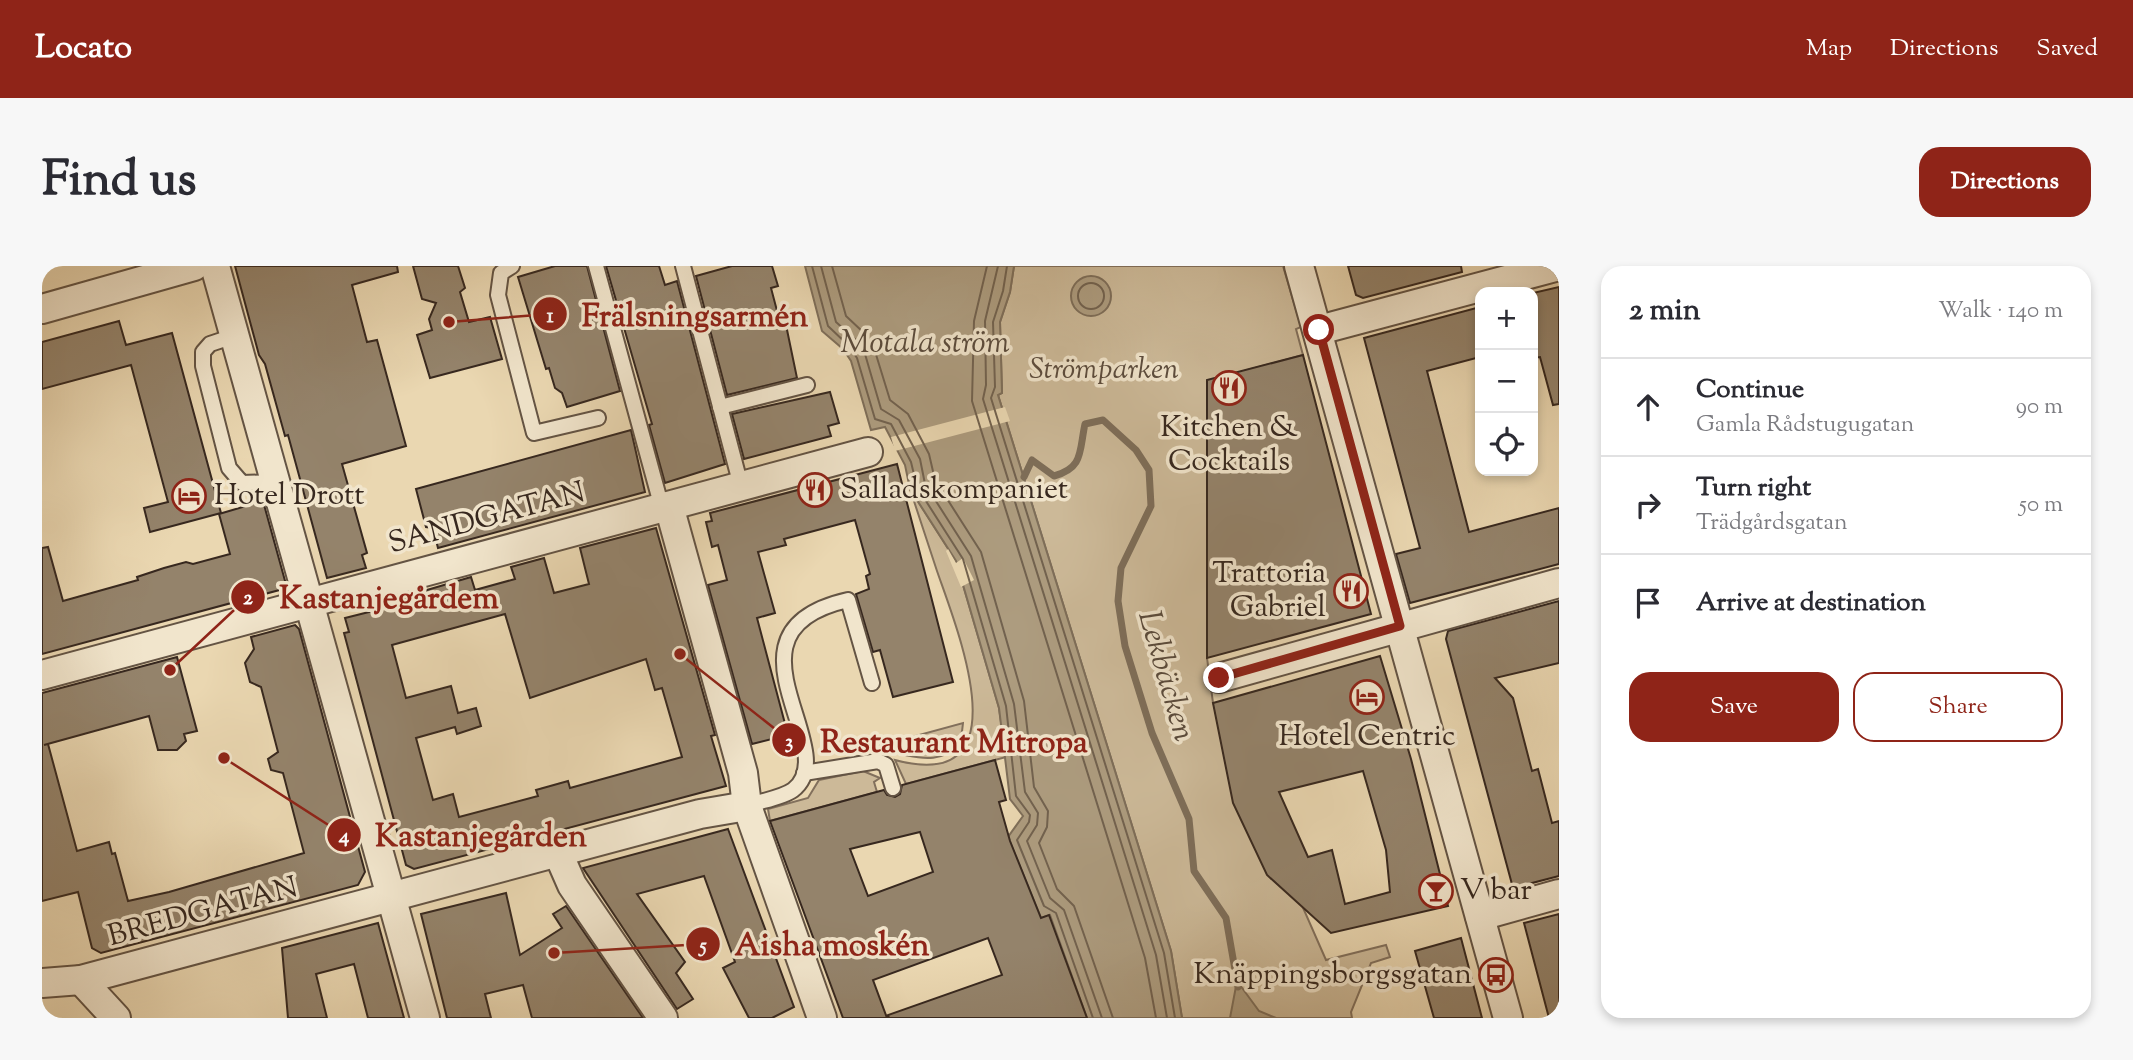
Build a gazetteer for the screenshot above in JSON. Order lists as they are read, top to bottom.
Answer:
{
  "streets": {
    "street": ["SANDGATAN", "BREDGATAN"]
  },
  "water": ["Motala ström", "Lekbäcken"],
  "parks": ["Strömparken"],
  "places": {
    "other": [
      "Frälsningsarmén",
      "Restaurant Mitropa",
      "Kastanjegårdem",
      "Kastanjegården",
      "Aisha moskén"
    ],
    "restaurant": ["Kitchen & Cocktails", "Salladskompaniet", "Trattoria Gabriel"],
    "hotel": ["Hotel Drott", "Hotel Centric"],
    "bar": ["V bar"],
    "bus stop": ["Knäppingsborgsgatan"]
  },
  "page": {
    "header": "Locato",
    "nav": ["Map", "Directions", "Saved"],
    "title": "Find us",
    "buttons": [
      "Directions",
      ["Save", "Share"]
    ],
    "heading": ["2 min", "Walk · 140 m"],
    "map_buttons": ["+", "−"],
    "list": [
      ["Continue", "Gamla Rådstugugatan", "90 m"],
      ["Turn right", "Trädgårdsgatan", "50 m"],
      "Arrive at destination"
    ]
  }
}
